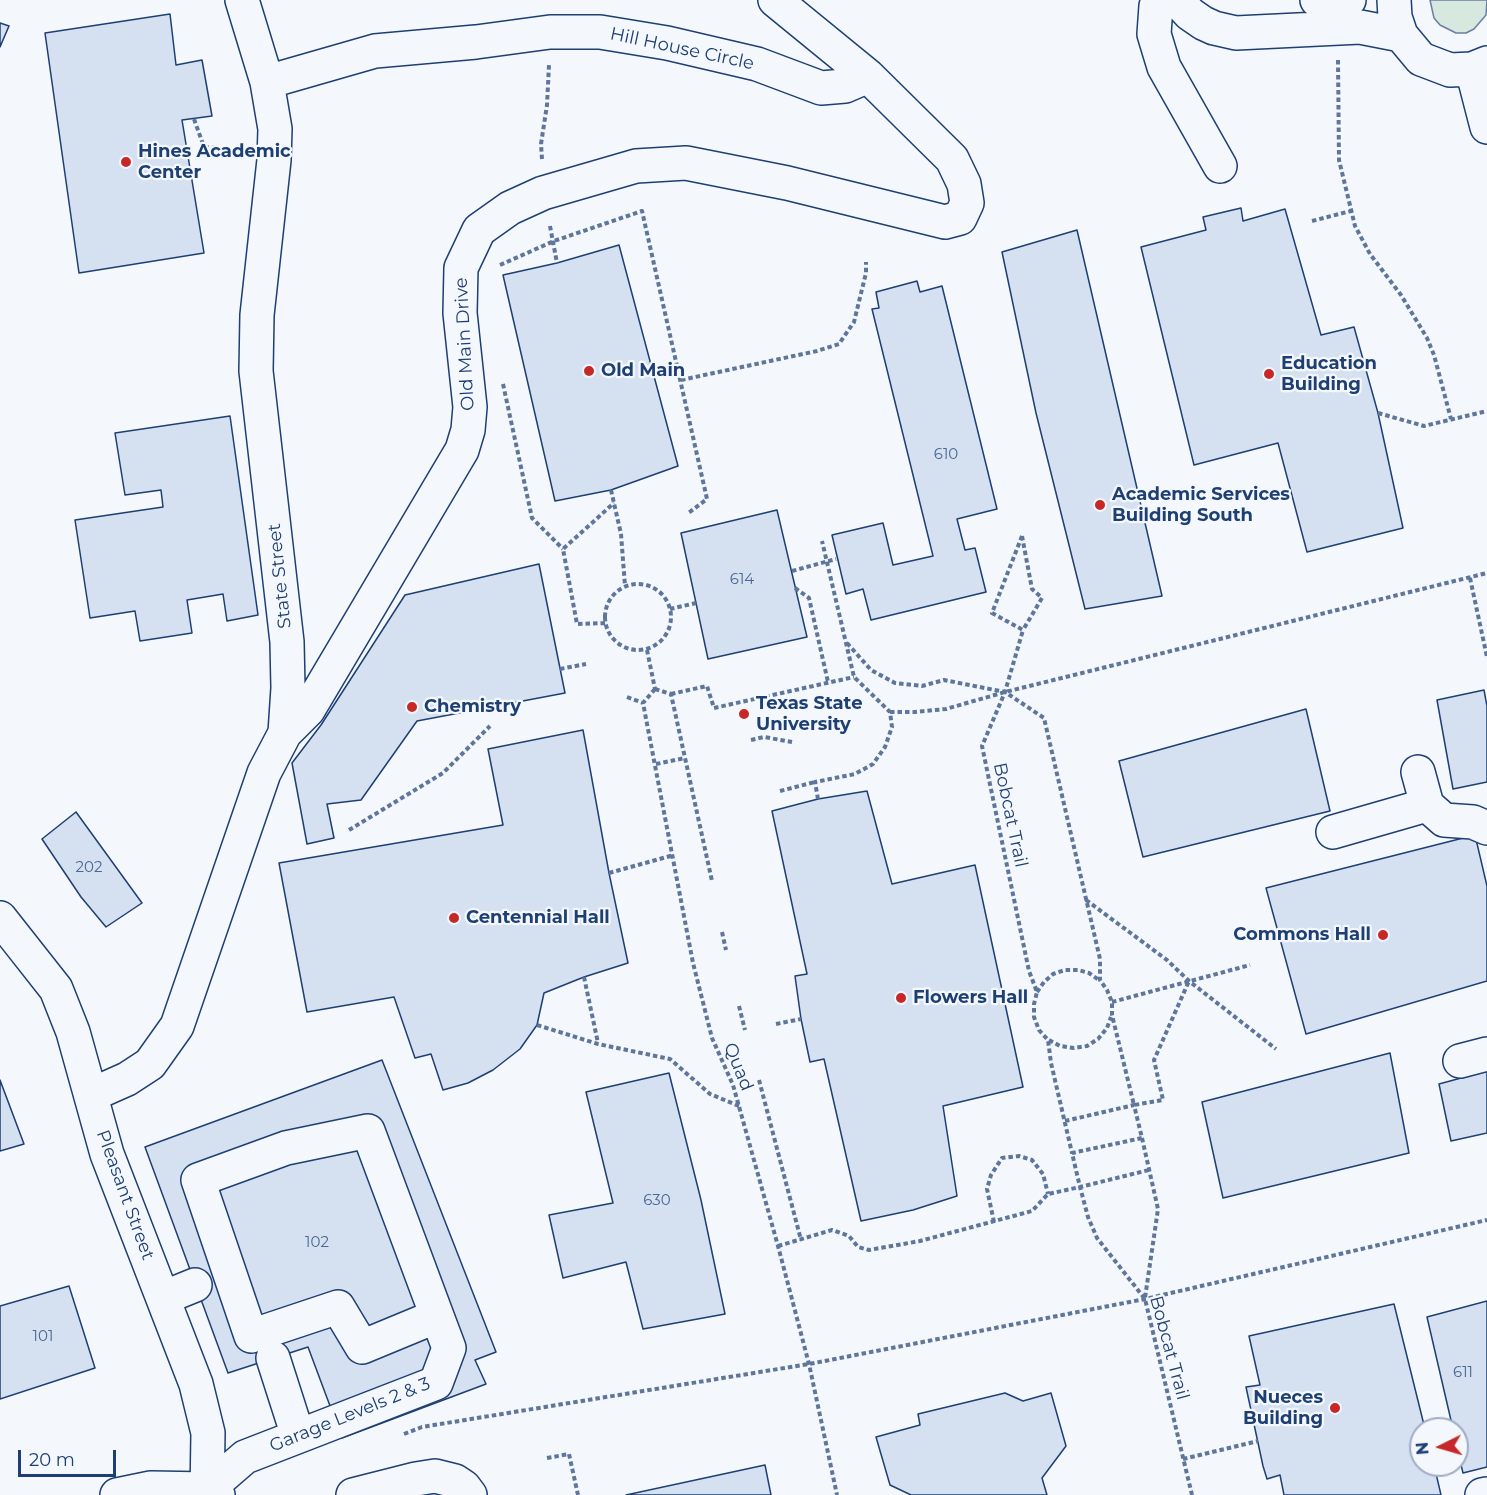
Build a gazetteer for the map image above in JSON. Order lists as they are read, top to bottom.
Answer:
{
  "streets": {
    "street": [
      "Hill House Circle",
      "Old Main Drive",
      "State Street",
      "Pleasant Street",
      "Garage Levels 2 & 3"
    ],
    "path": ["Bobcat Trail", "Quad"]
  },
  "crossings": [
    ["Hill House Circle", "Old Main Drive"],
    ["Hill House Circle", "State Street"],
    ["Old Main Drive", "State Street"],
    ["State Street", "Pleasant Street"],
    ["Pleasant Street", "Garage Levels 2 & 3"]
  ],
  "places": [
    "Hines Academic Center",
    "Old Main",
    "Education Building",
    "Academic Services Building South",
    "Chemistry",
    "Texas State University",
    "Centennial Hall",
    "Commons Hall",
    "Flowers Hall",
    "Nueces Building"
  ],
  "house_numbers": [
    "610",
    "614",
    "202",
    "630",
    "102",
    "101",
    "611"
  ],
  "scale_bar": "20 m",
  "north": "left"
}
